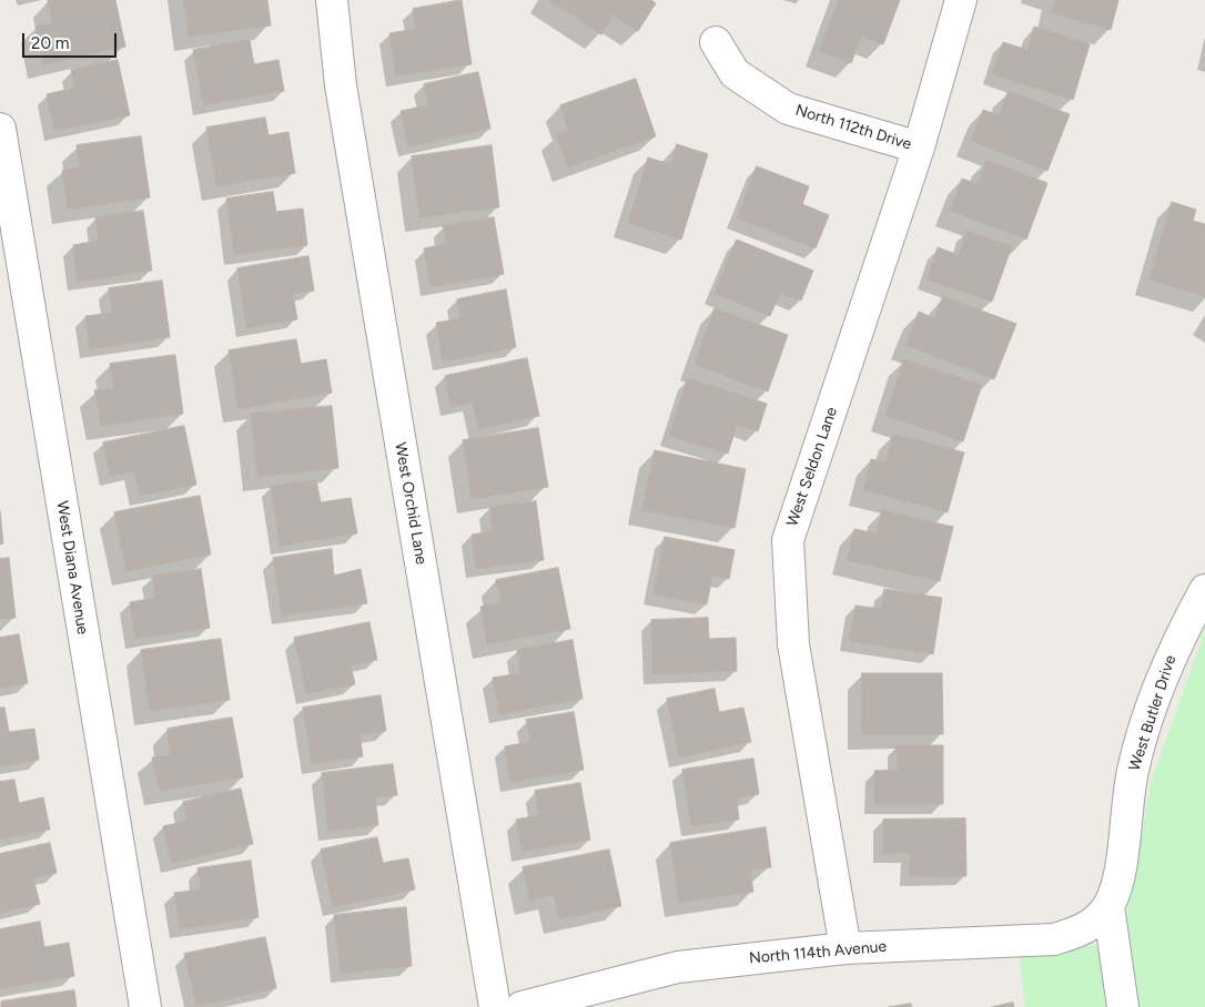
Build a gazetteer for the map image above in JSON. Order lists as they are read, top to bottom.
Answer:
{
  "streets": {
    "street": [
      "North 112th Drive",
      "West Seldon Lane",
      "West Orchid Lane",
      "West Diana Avenue",
      "West Butler Drive",
      "North 114th Avenue"
    ]
  },
  "crossings": [
    ["North 112th Drive", "West Seldon Lane"],
    ["West Seldon Lane", "North 114th Avenue"],
    ["West Butler Drive", "North 114th Avenue"]
  ],
  "scale_bar": "20 m"
}
